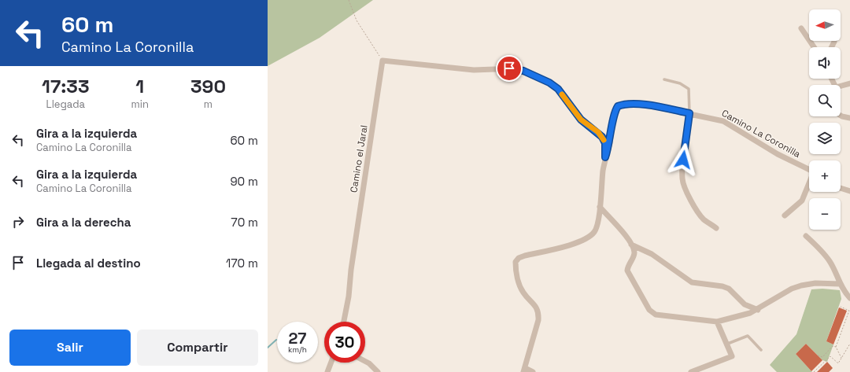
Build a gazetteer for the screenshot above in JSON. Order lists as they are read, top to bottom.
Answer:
{
  "streets": {
    "street": ["Camino La Coronilla", "Camino el Jaral"]
  },
  "north": "left",
  "page": {
    "turn": ["60 m", "Camino La Coronilla"],
    "map_buttons": ["+", "−"],
    "eta": [
      "17:33",
      "Llegada",
      "1",
      "min",
      "390",
      "m"
    ],
    "list": [
      {
        "name": "Gira a la izquierda",
        "note": "Camino La Coronilla",
        "value": "60 m"
      },
      {
        "name": "Gira a la izquierda",
        "note": "Camino La Coronilla",
        "value": "90 m"
      },
      {
        "name": "Gira a la derecha",
        "value": "70 m"
      },
      {
        "name": "Llegada al destino",
        "value": "170 m"
      }
    ],
    "speed": "27 km/h",
    "limit": "30",
    "buttons": ["Salir", "Compartir"]
  }
}
